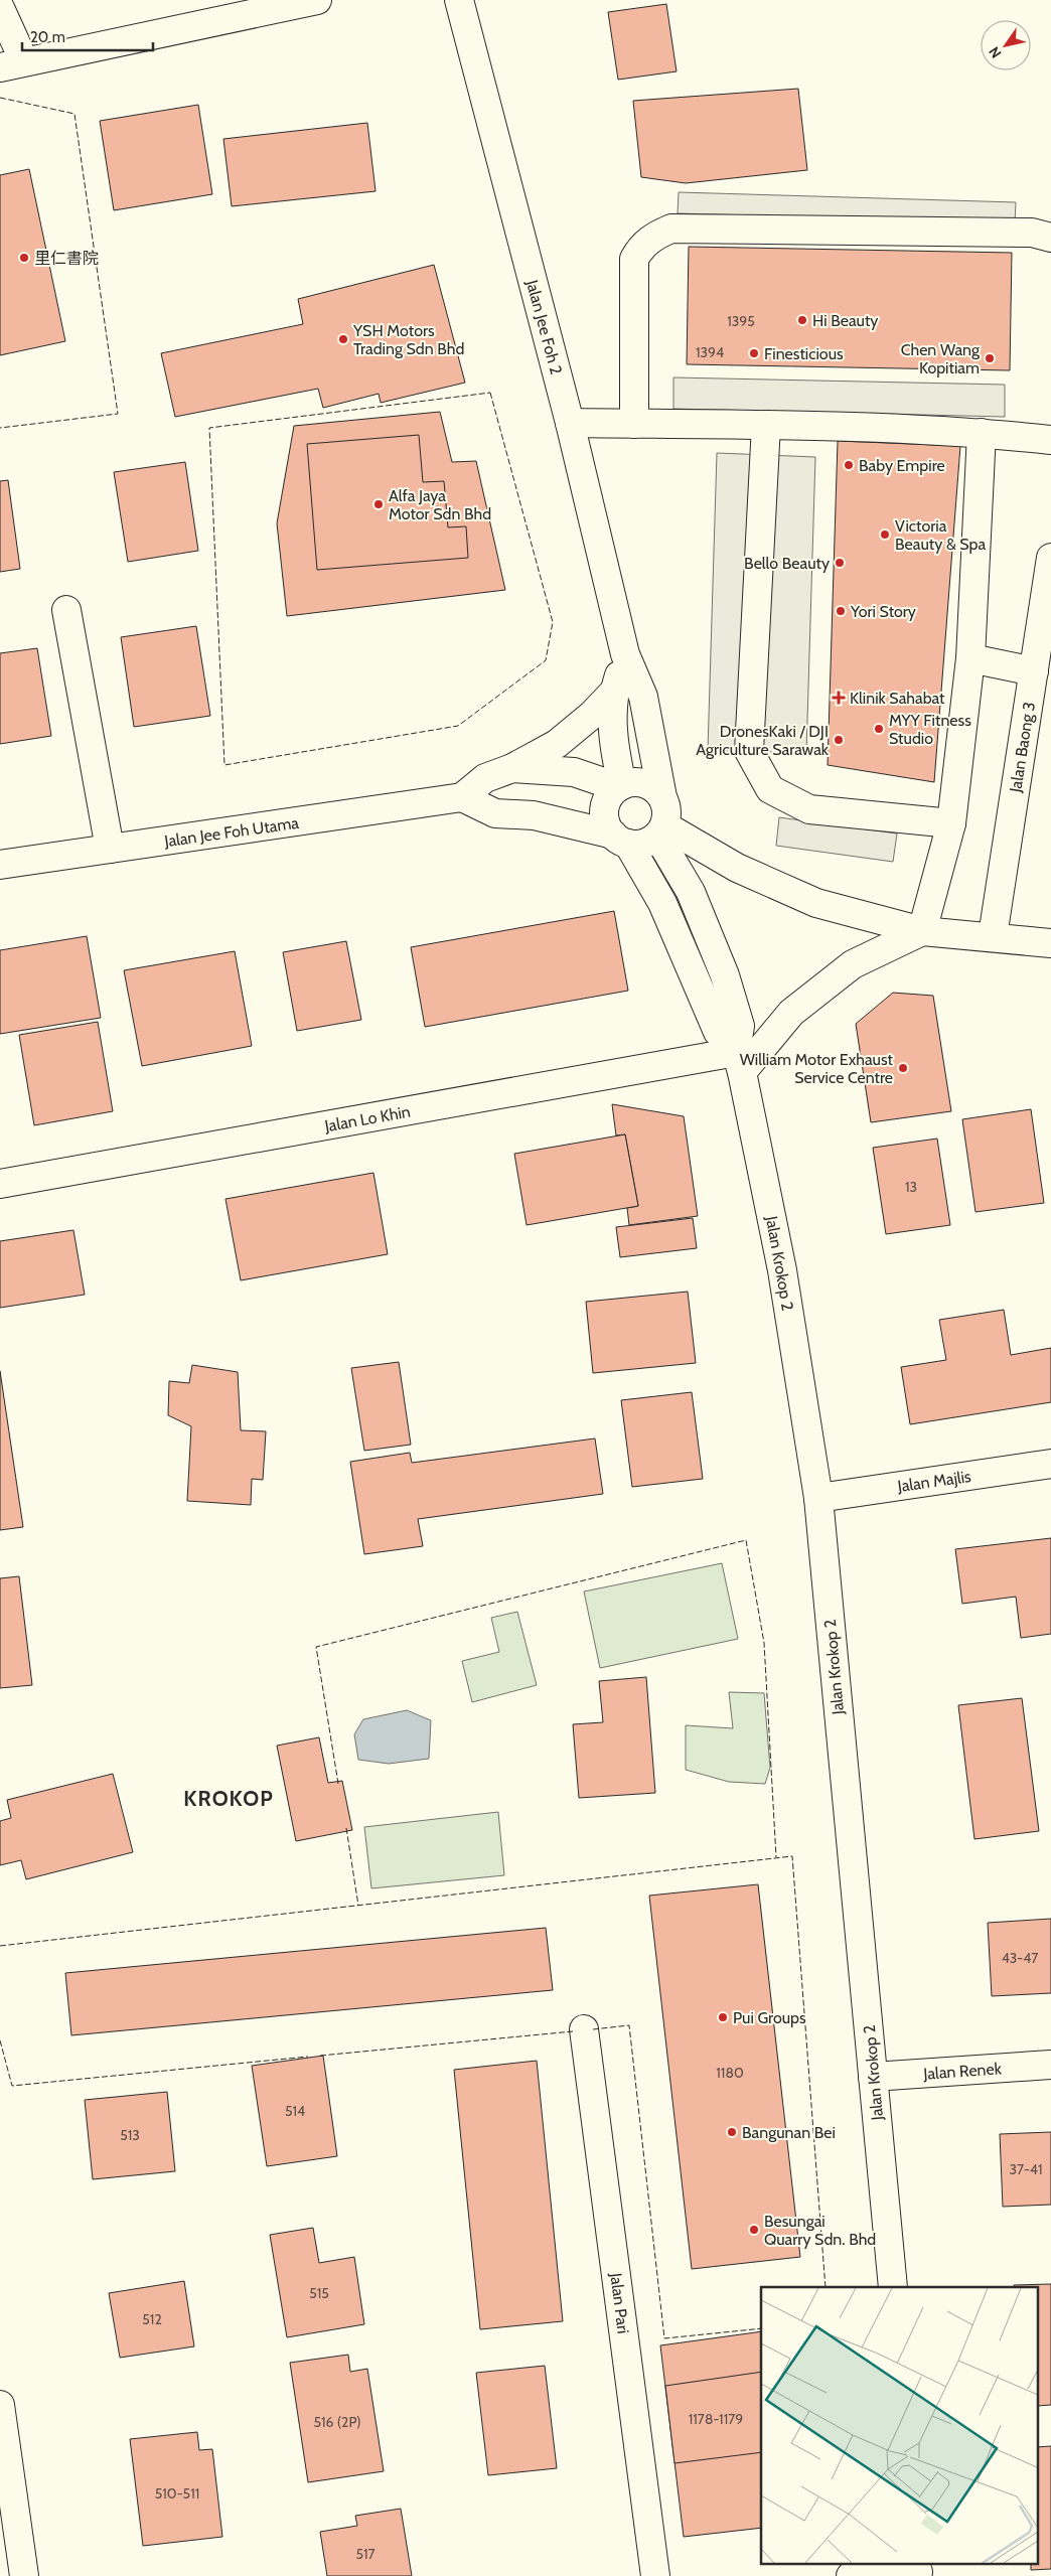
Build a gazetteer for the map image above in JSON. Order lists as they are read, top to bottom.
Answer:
{
  "streets": {
    "street": [
      "Jalan Jee Foh 2",
      "Jalan Baong 3",
      "Jalan Jee Foh Utama",
      "Jalan Lo Khin",
      "Jalan Krokop 2",
      "Jalan Majlis",
      "Jalan Renek",
      "Jalan Pari"
    ]
  },
  "crossings": [
    ["Jalan Lo Khin", "Jalan Krokop 2"],
    ["Jalan Krokop 2", "Jalan Majlis"],
    ["Jalan Krokop 2", "Jalan Renek"]
  ],
  "districts": ["KROKOP"],
  "places": {
    "other": [
      "里仁書院",
      "Hi Beauty",
      "YSH Motors Trading Sdn Bhd",
      "Finesticious",
      "Chen Wang Kopitiam",
      "Baby Empire",
      "Alfa Jaya Motor Sdn Bhd",
      "Victoria Beauty & Spa",
      "Bello Beauty",
      "Yori Story",
      "MYY Fitness Studio",
      "DronesKaki / DJI Agriculture Sarawak",
      "William Motor Exhaust Service Centre",
      "Pui Groups",
      "Bangunan Bei",
      "Besungai Quarry Sdn. Bhd"
    ],
    "health": ["Klinik Sahabat"]
  },
  "house_numbers": [
    "1395",
    "1394",
    "13",
    "43-47",
    "1180",
    "514",
    "513",
    "37-41",
    "515",
    "512",
    "1178-1179",
    "516 (2P)",
    "510-511",
    "517"
  ],
  "scale_bar": "20 m",
  "north": "bottom left"
}
